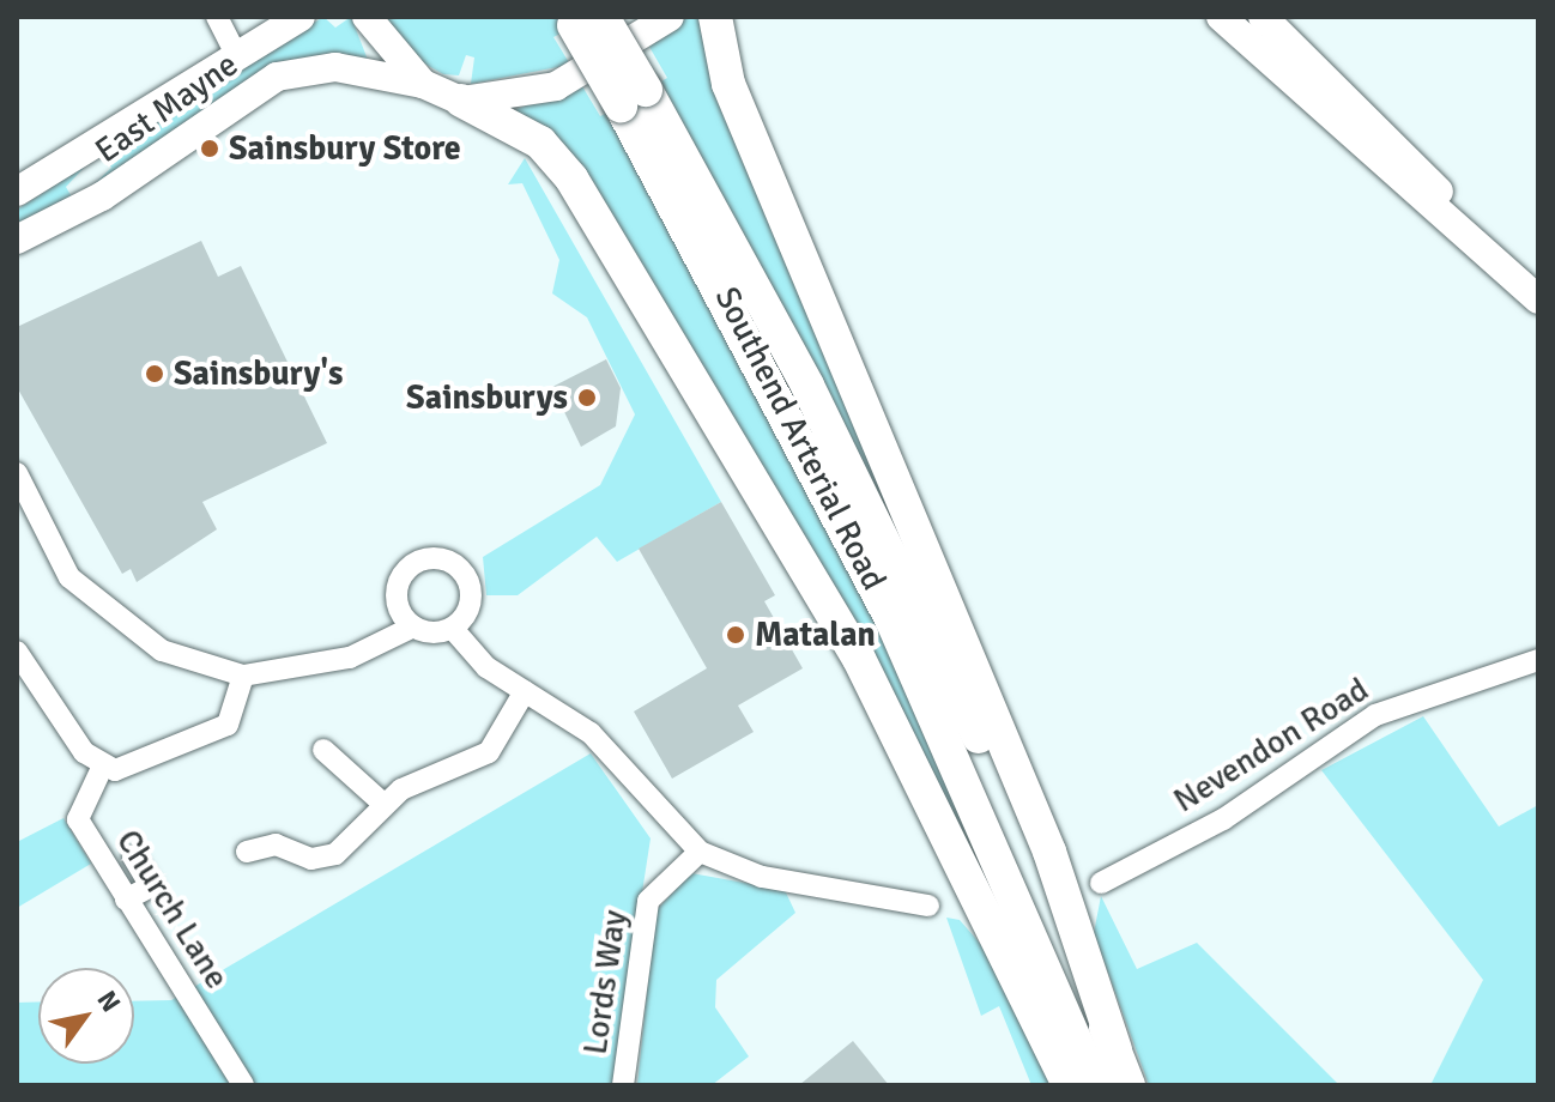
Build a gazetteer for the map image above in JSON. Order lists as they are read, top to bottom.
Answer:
{
  "streets": {
    "highway": ["Southend Arterial Road"],
    "main road": ["East Mayne"],
    "street": ["Nevendon Road", "Church Lane", "Lords Way"]
  },
  "places": [
    "Sainsbury Store",
    "Sainsbury's",
    "Sainsburys",
    "Matalan"
  ],
  "north": "top right"
}
